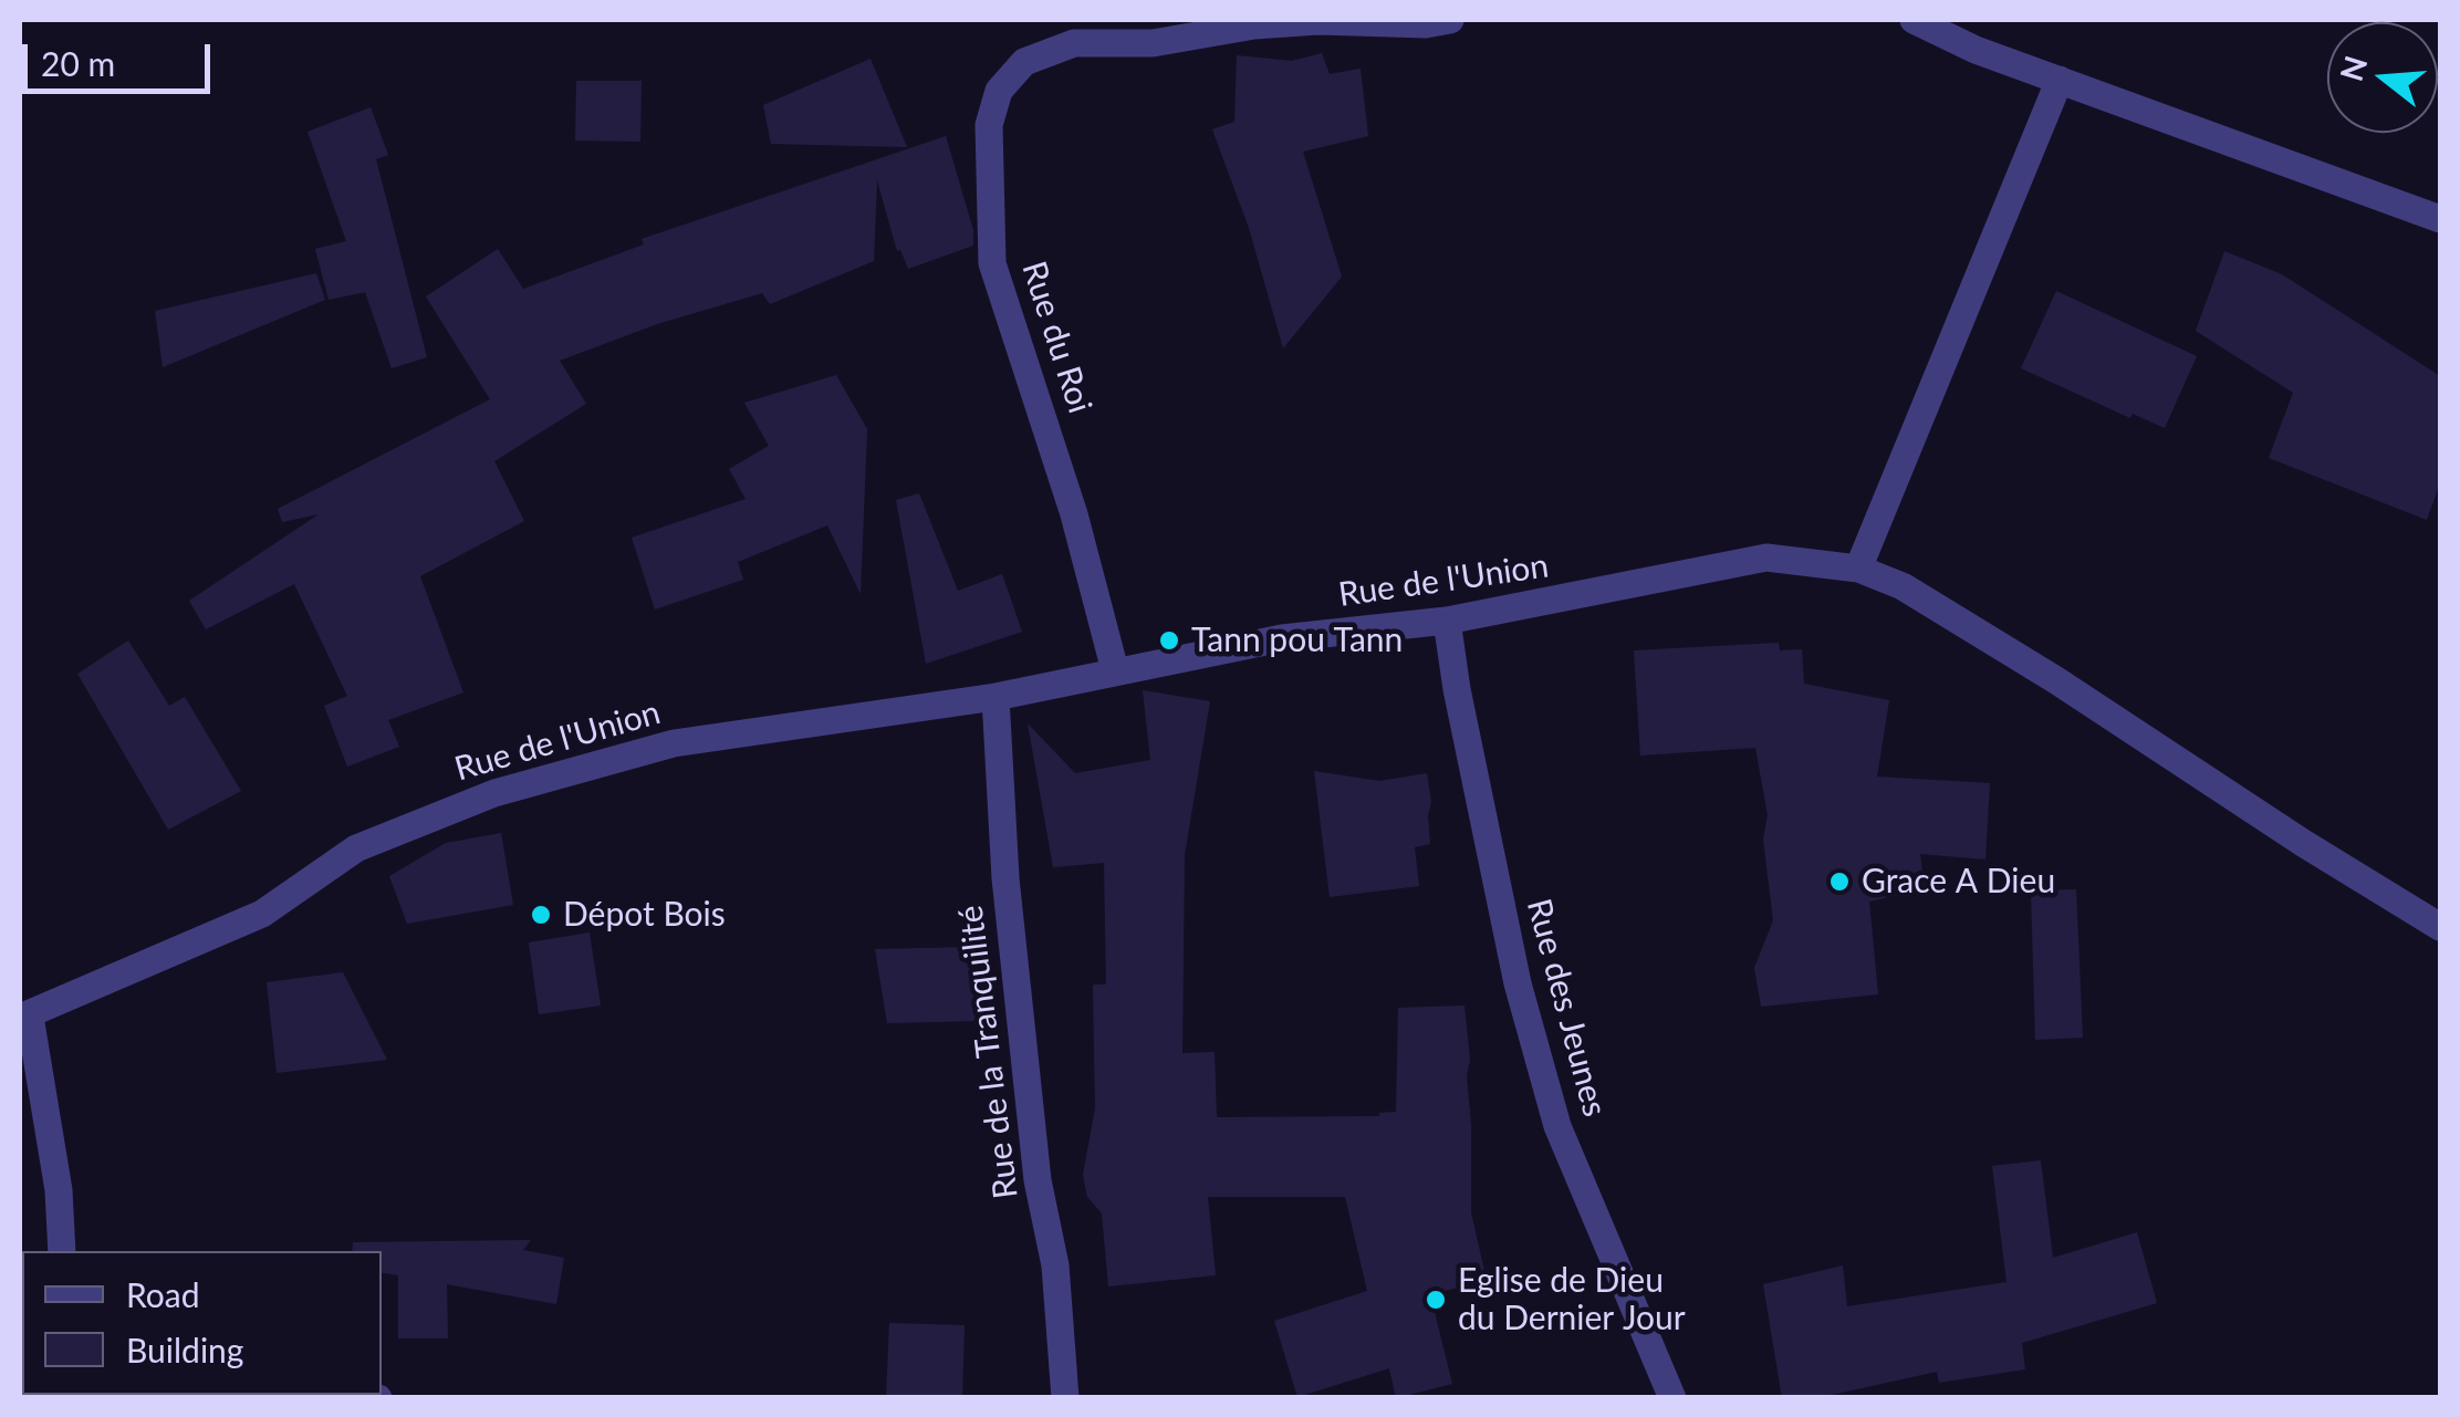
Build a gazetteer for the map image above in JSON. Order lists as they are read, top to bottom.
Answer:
{
  "streets": {
    "street": [
      "Rue du Roi",
      "Rue de l'Union",
      "Rue des Jeunes",
      "Rue de la Tranquilité"
    ]
  },
  "crossings": [
    ["Rue du Roi", "Rue de l'Union"],
    ["Rue de l'Union", "Rue des Jeunes"],
    ["Rue de l'Union", "Rue de la Tranquilité"]
  ],
  "places": [
    "Tann pou Tann",
    "Grace A Dieu",
    "Dépot Bois",
    "Eglise de Dieu du Dernier Jour"
  ],
  "legend": ["Road", "Building"],
  "scale_bar": "20 m",
  "north": "left"
}
